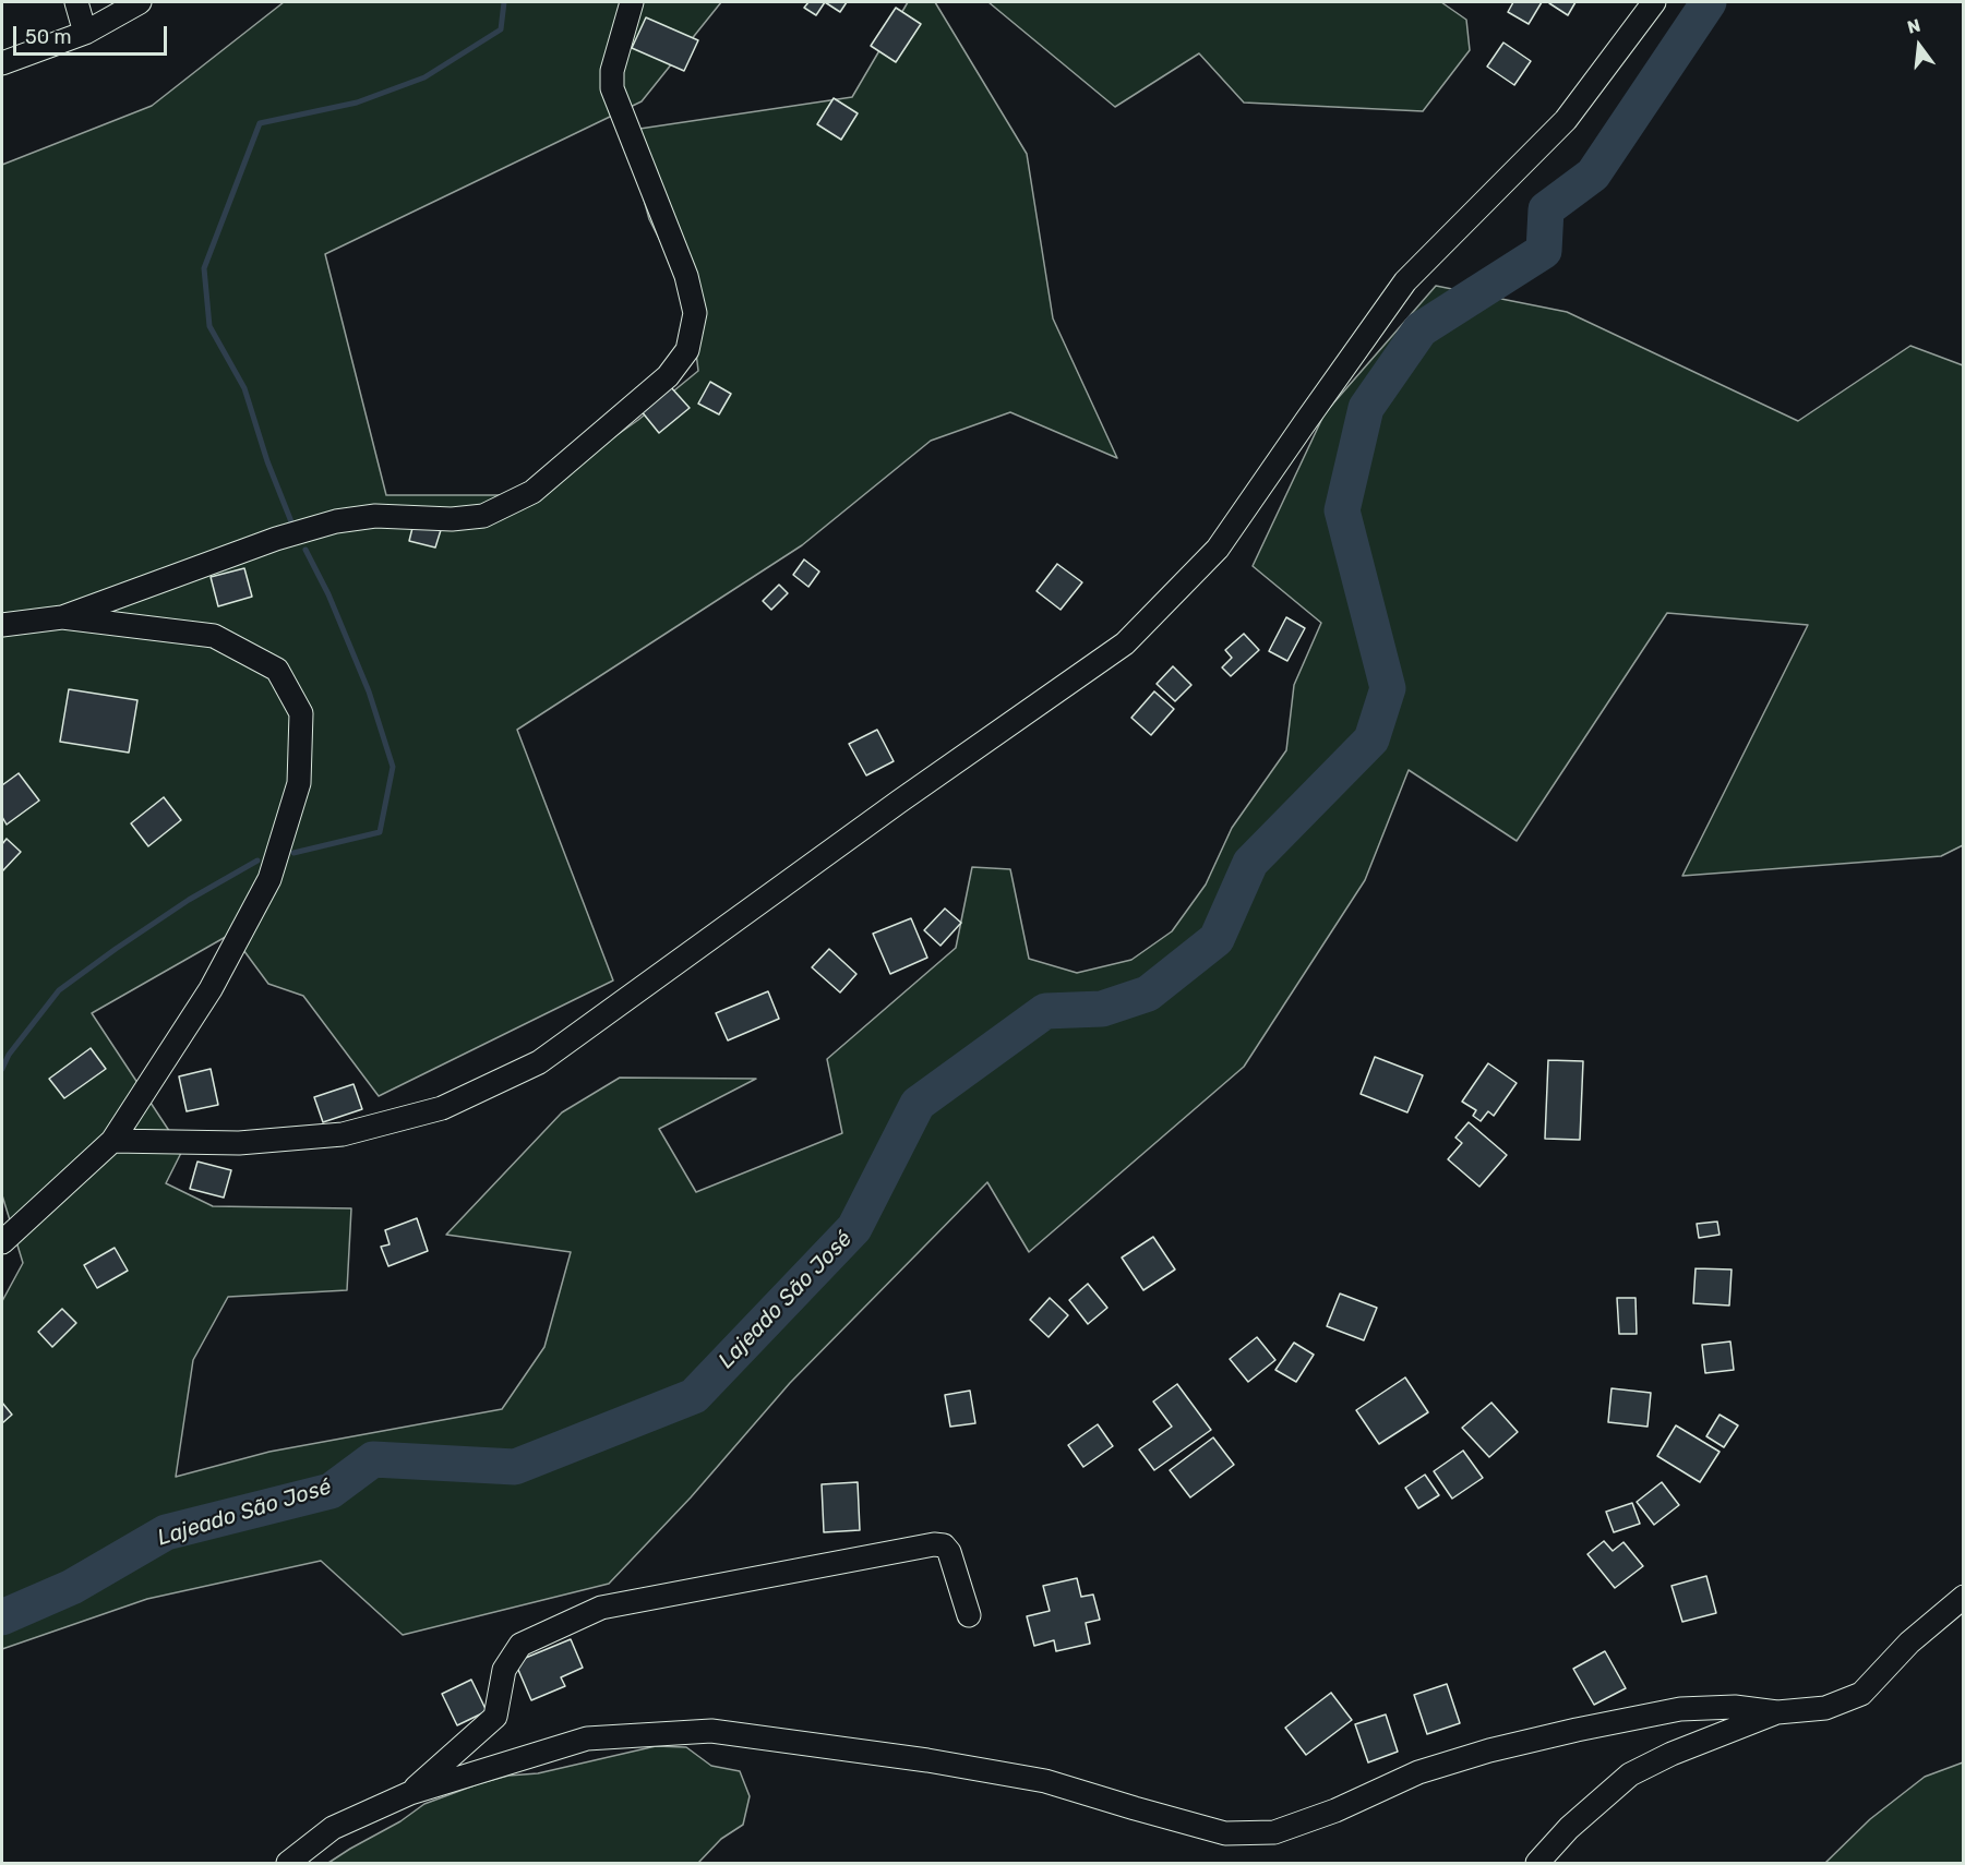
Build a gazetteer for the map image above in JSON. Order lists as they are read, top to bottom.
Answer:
{
  "water": ["Lajeado São José"],
  "scale_bar": "50 m",
  "north": "top"
}
